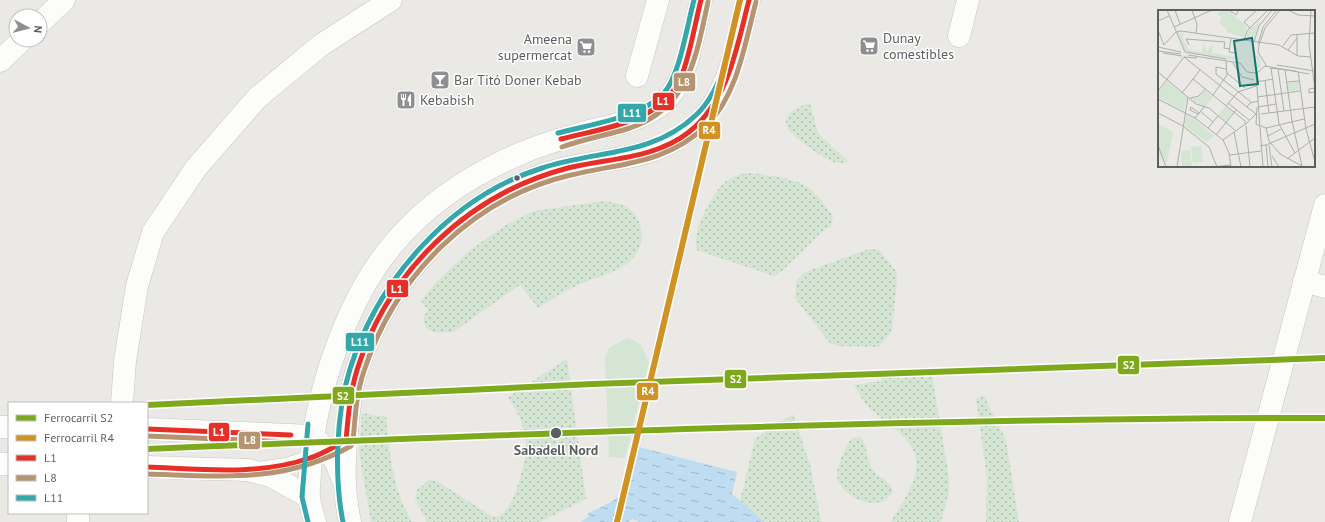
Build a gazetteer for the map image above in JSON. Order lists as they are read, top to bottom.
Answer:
{
  "places": {
    "supermarket": ["Dunay comestibles", "Ameena supermercat"],
    "bar": ["Bar Titó Doner Kebab"],
    "restaurant": ["Kebabish"],
    "other": ["Sabadell Nord"]
  },
  "lines": [
    "rail line R4",
    "transit line L1",
    "transit line L11",
    "transit line L8",
    "rail line S2"
  ],
  "legend": [
    "Ferrocarril S2",
    "Ferrocarril R4",
    "L1",
    "L8",
    "L11"
  ],
  "north": "right"
}
